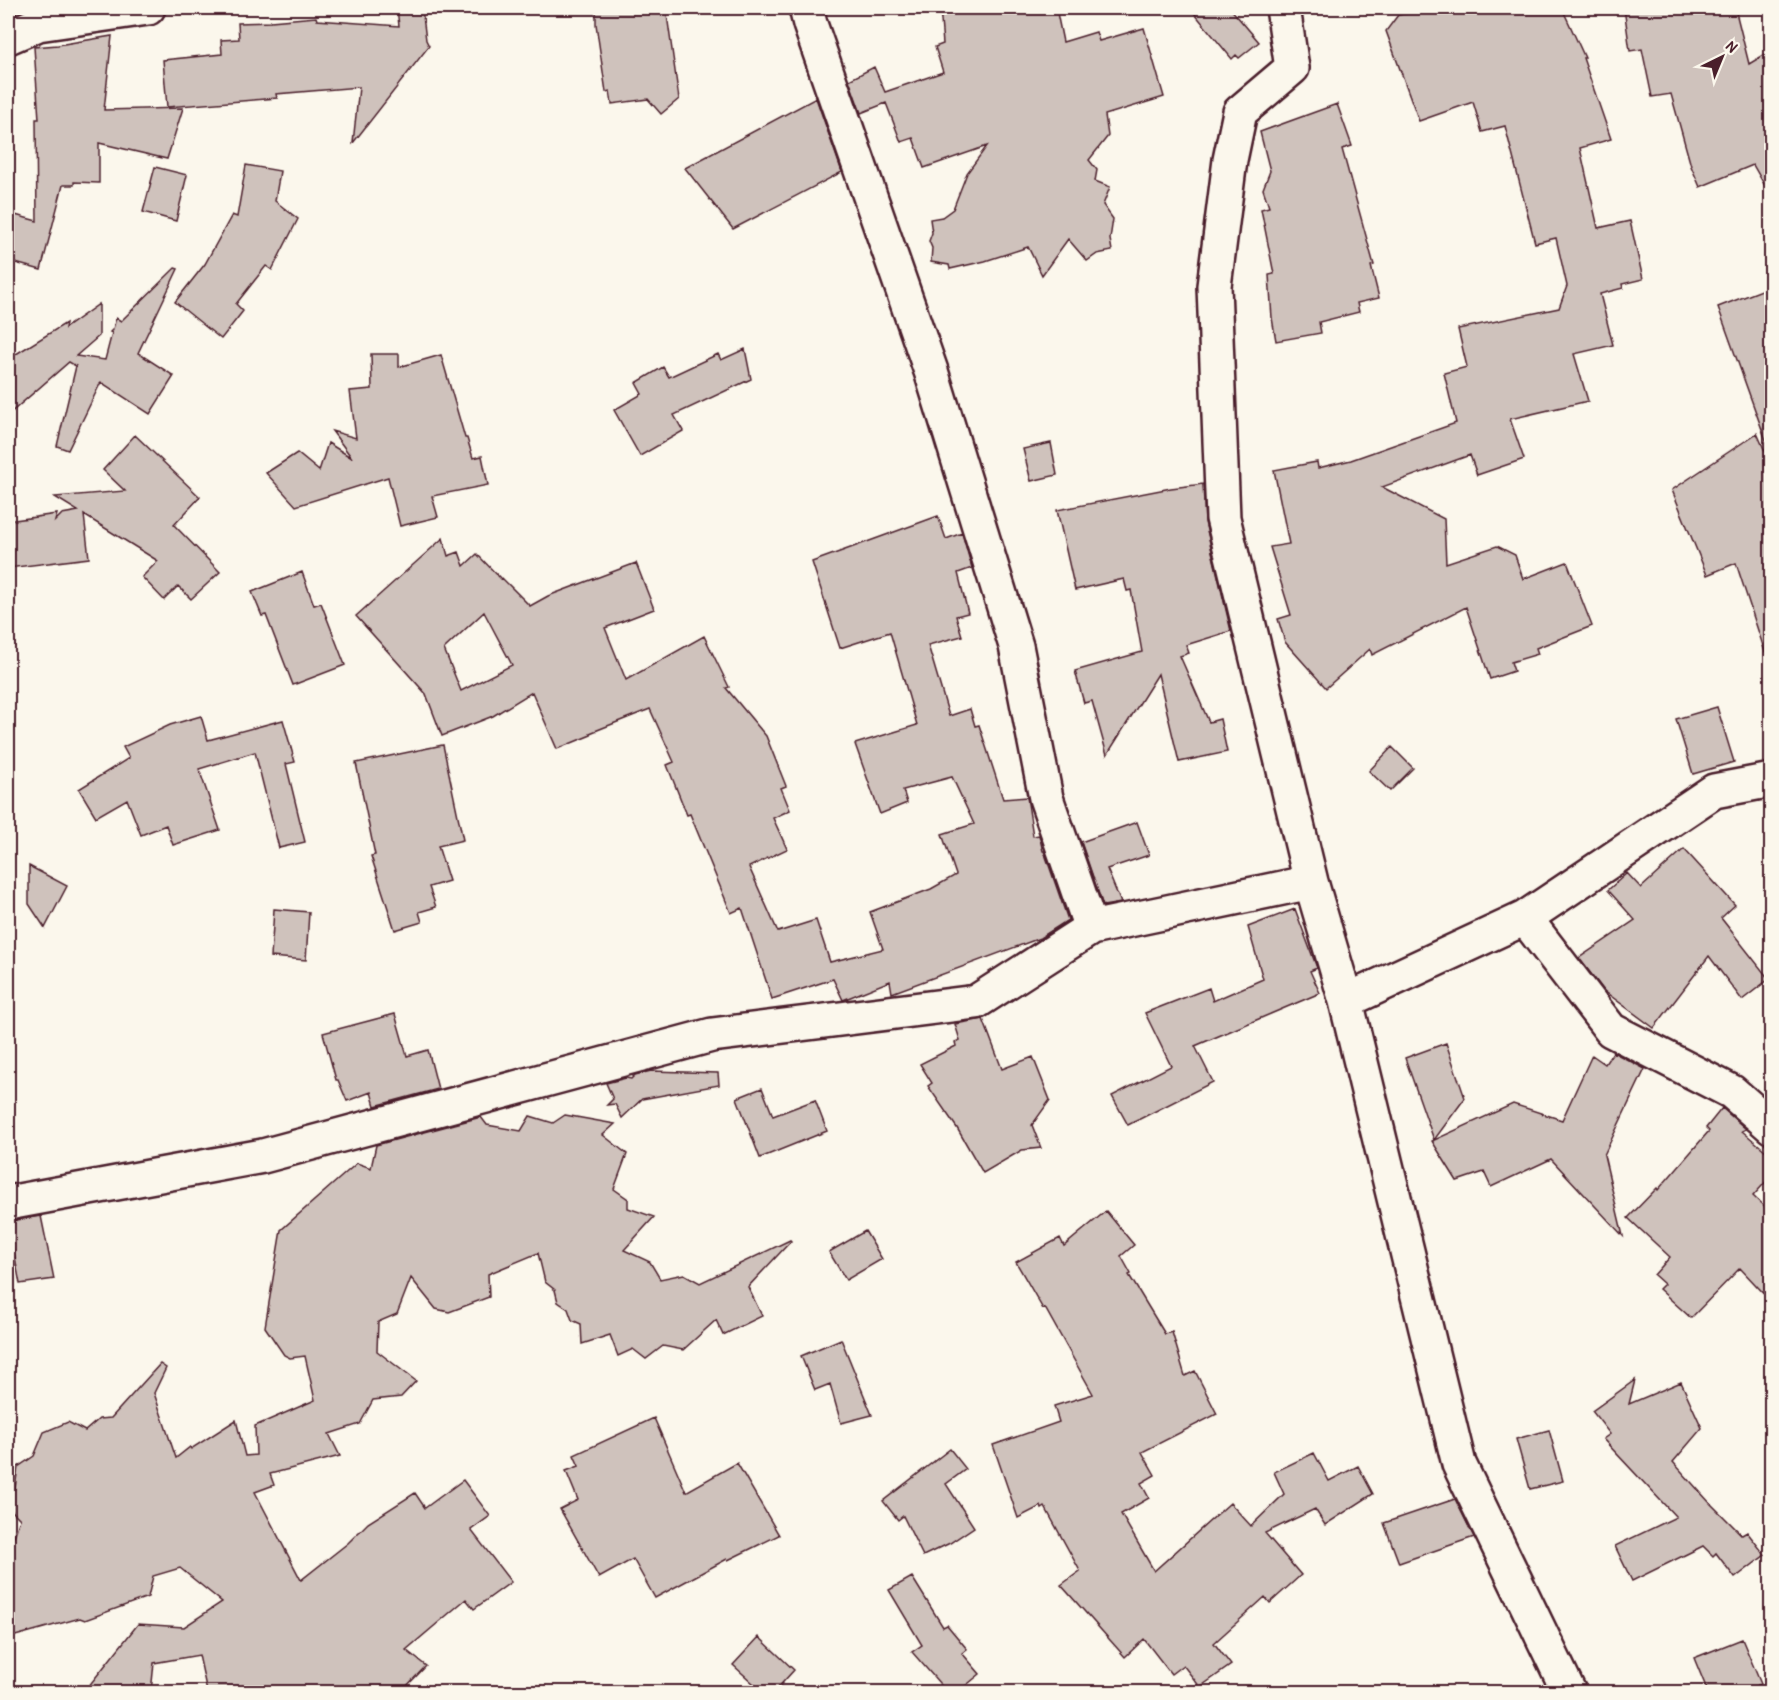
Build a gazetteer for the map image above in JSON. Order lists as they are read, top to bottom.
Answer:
{
  "north": "top right"
}
